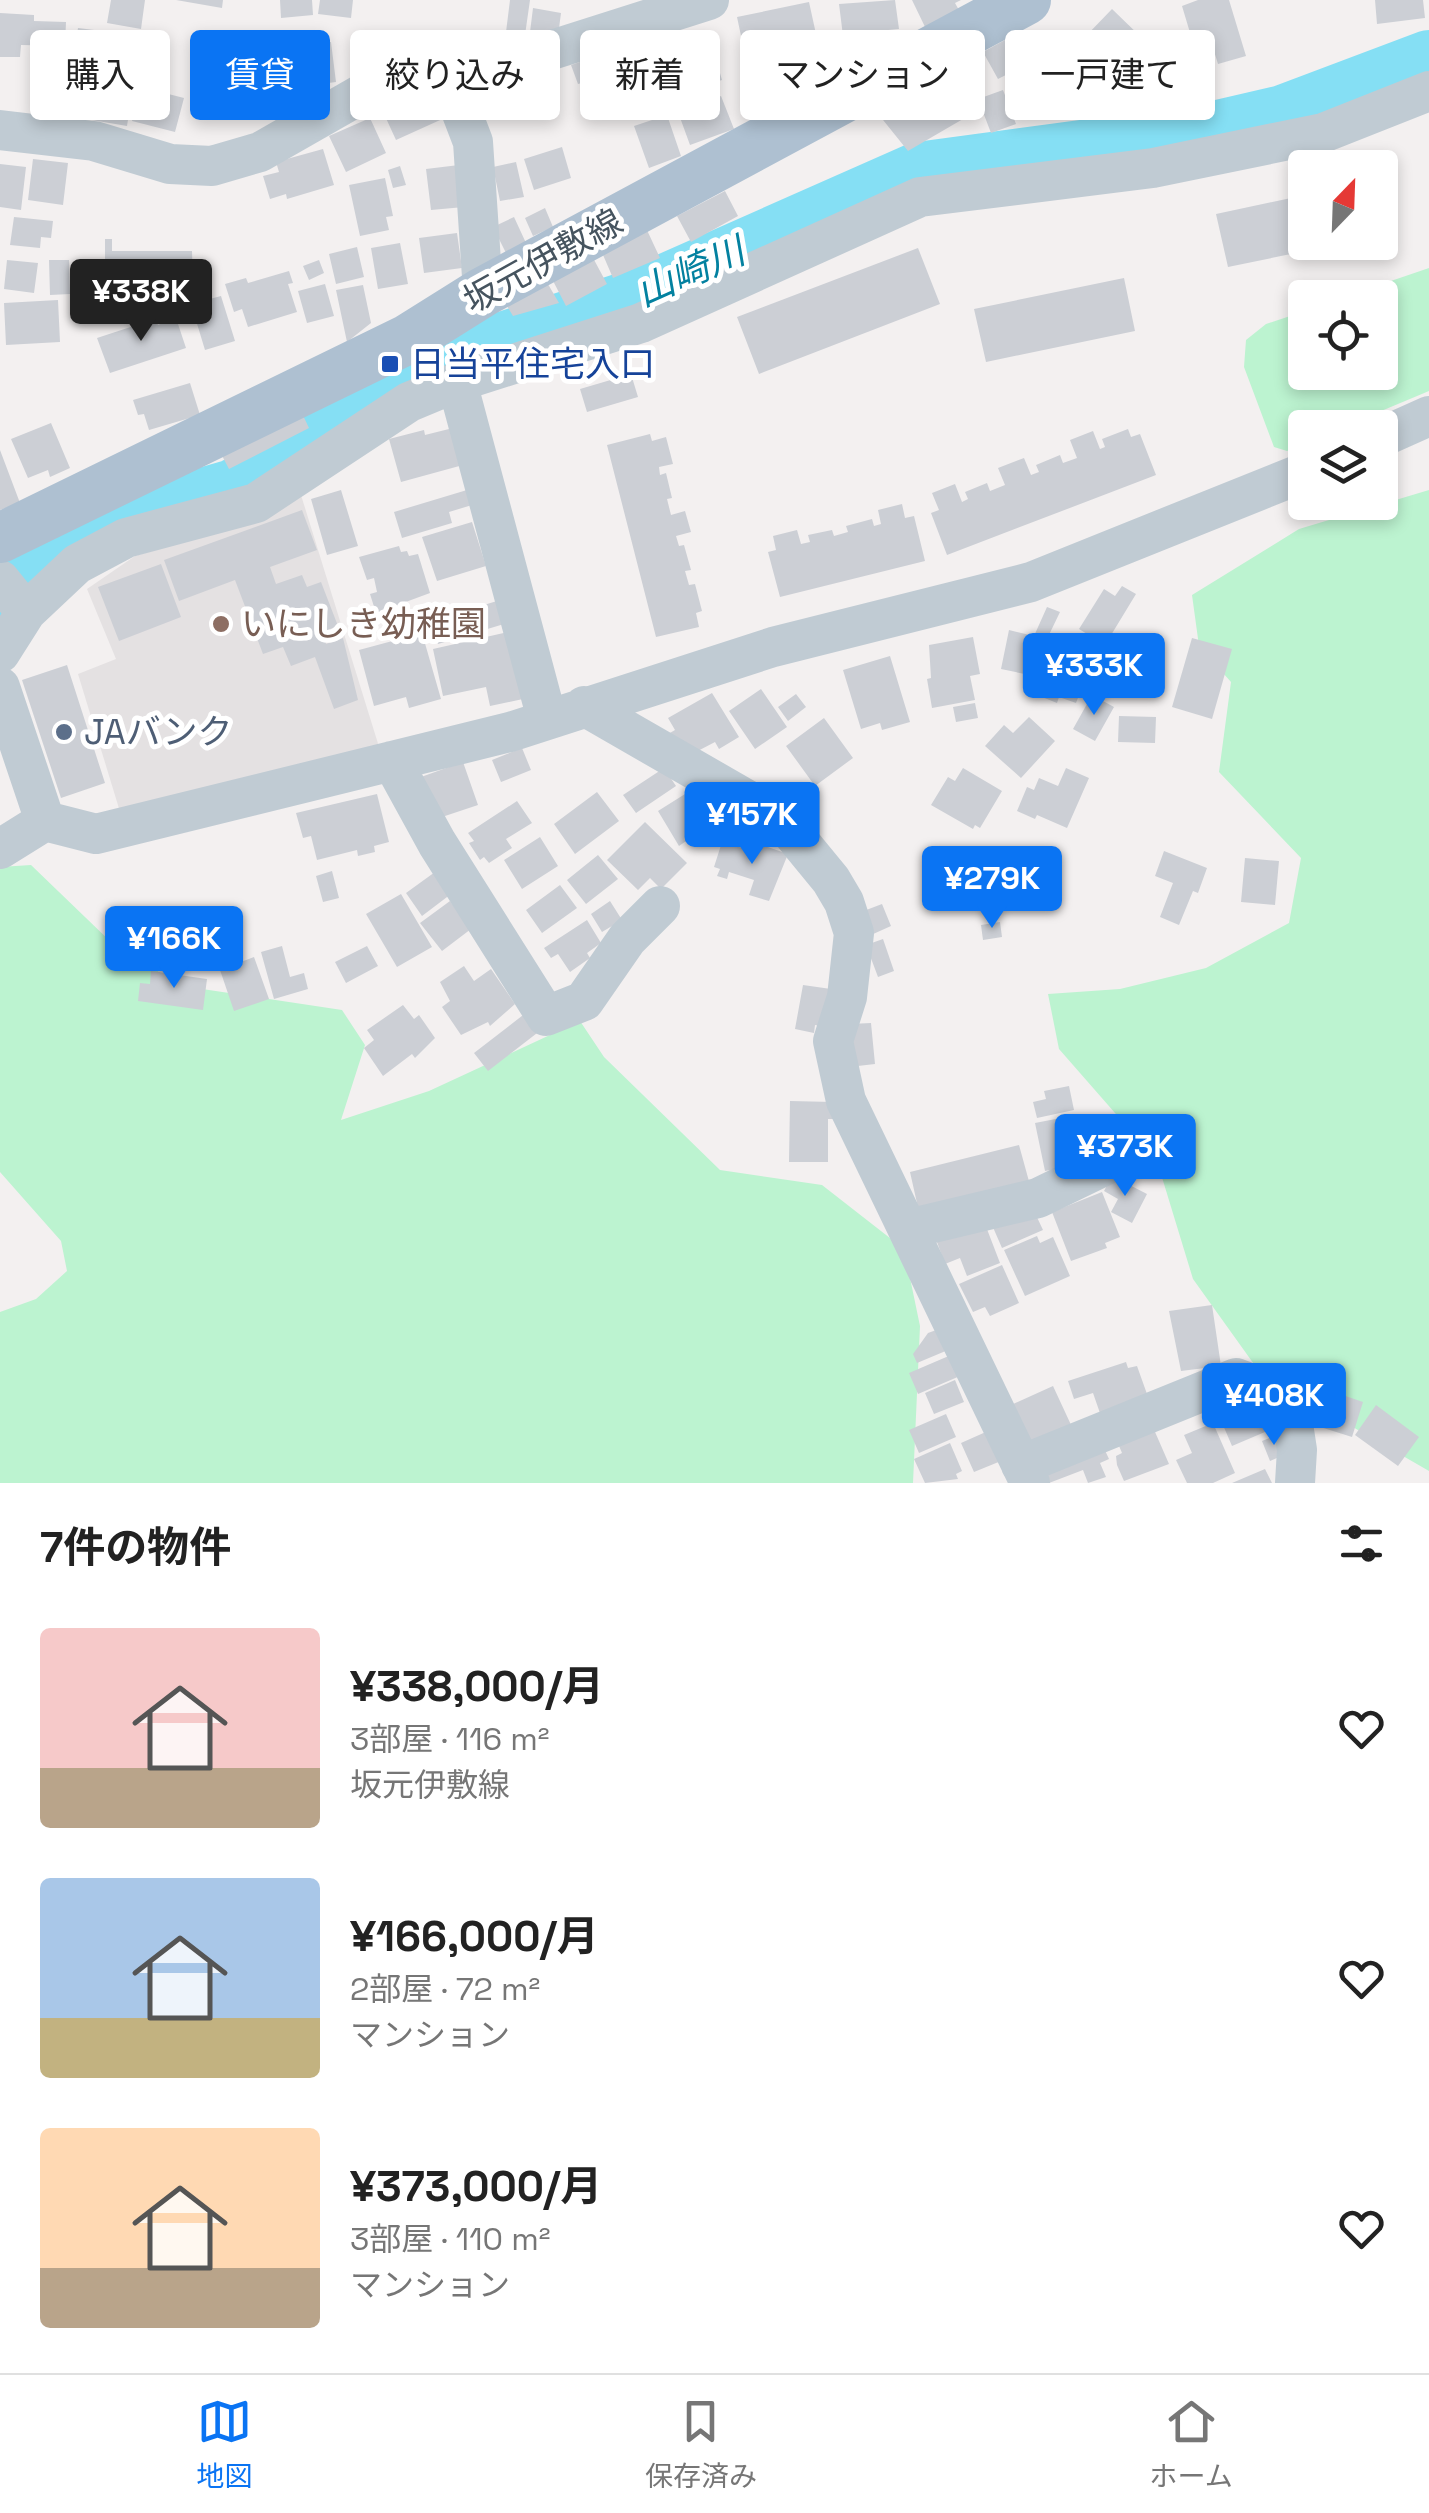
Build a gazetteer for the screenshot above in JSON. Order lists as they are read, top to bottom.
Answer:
{
  "streets": {
    "main road": ["坂元伊敷線"]
  },
  "water": ["山崎川"],
  "places": {
    "transit": ["日当平住宅入口"],
    "other": ["いにしき幼稚園", "JAバンク"]
  },
  "north": "top right",
  "page": {
    "chip": [
      "購入",
      "賃貸",
      "絞り込み",
      "新着",
      "マンション",
      "一戸建て"
    ],
    "price": [
      "¥338K",
      "¥333K",
      "¥157K",
      "¥279K",
      "¥166K",
      "¥373K",
      "¥408K"
    ],
    "heading": "7件の物件",
    "list": [
      {
        "name": "¥338,000/月",
        "note": "3部屋 · 116 m² · 坂元伊敷線"
      },
      {
        "name": "¥166,000/月",
        "note": "2部屋 · 72 m² · マンション"
      },
      {
        "name": "¥373,000/月",
        "note": "3部屋 · 110 m² · マンション"
      }
    ],
    "tabs": ["地図", "保存済み", "ホーム"]
  }
}
